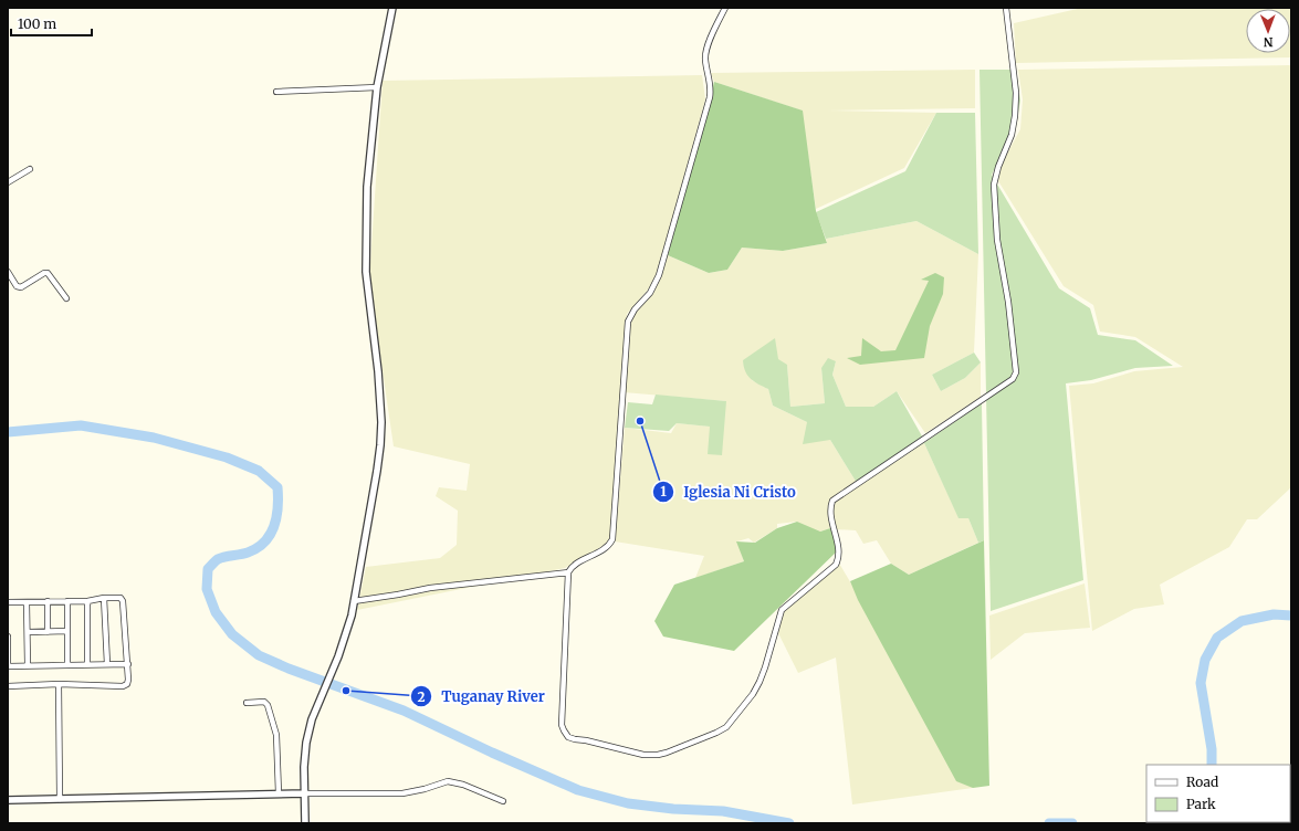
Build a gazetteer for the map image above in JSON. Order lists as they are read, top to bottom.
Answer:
{
  "places": ["Iglesia Ni Cristo", "Tuganay River"],
  "legend": ["Road", "Park"],
  "scale_bar": "100 m",
  "north": "bottom"
}
